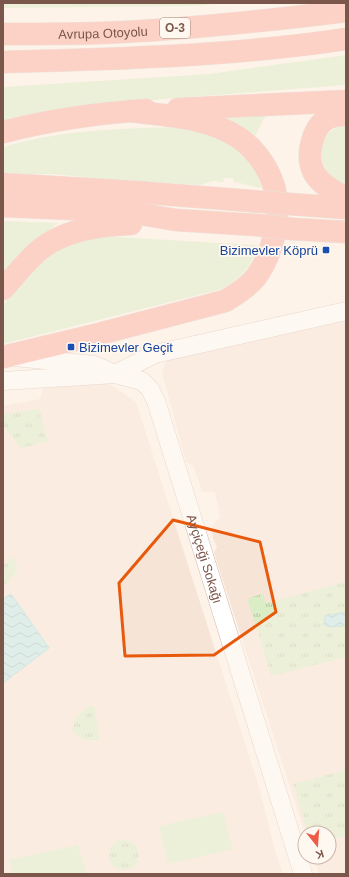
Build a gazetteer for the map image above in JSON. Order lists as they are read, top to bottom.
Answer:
{
  "streets": {
    "highway": ["O-3", "Avrupa Otoyolu"],
    "street": ["Ayçiçeği Sokağı"]
  },
  "places": {
    "transit": ["Bizimevler Köprü", "Bizimevler Geçit"]
  },
  "north": "bottom"
}
